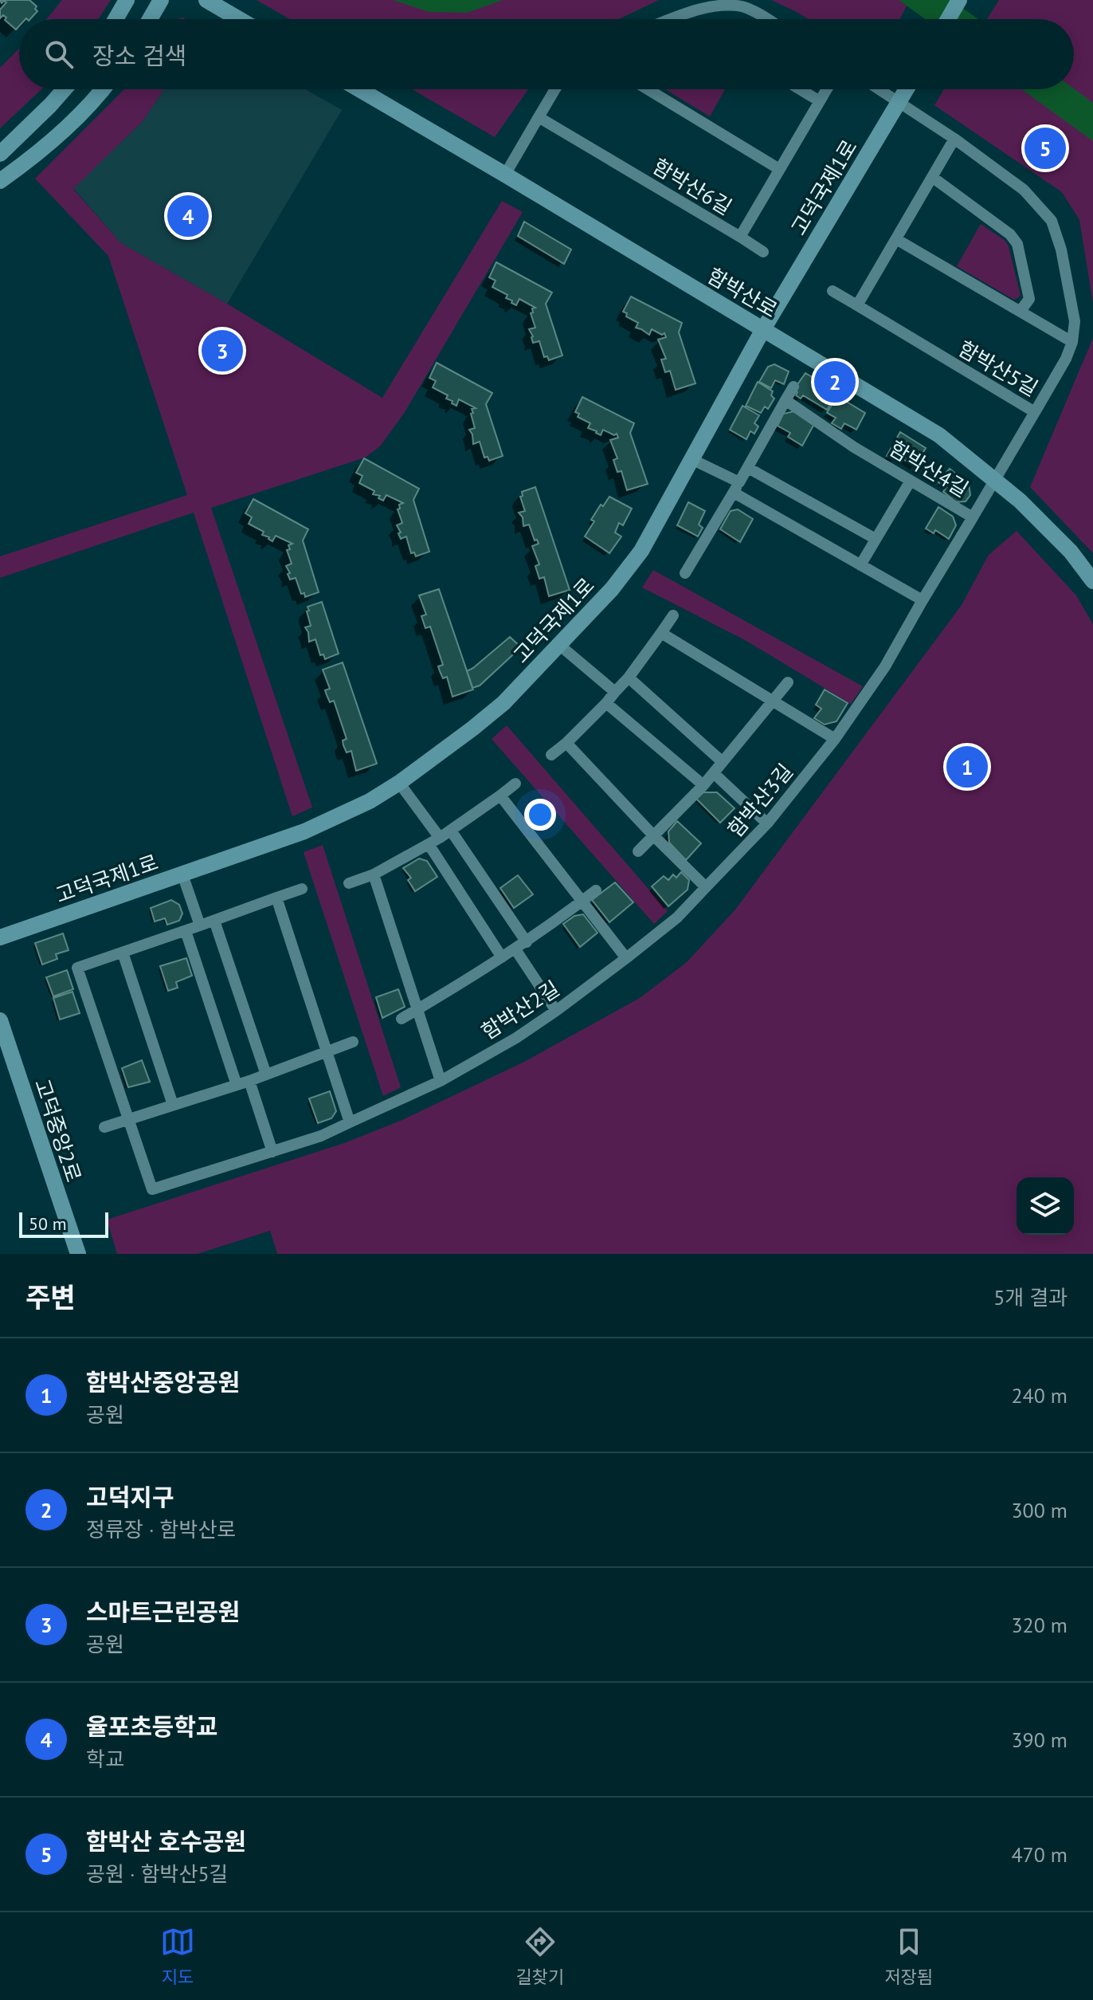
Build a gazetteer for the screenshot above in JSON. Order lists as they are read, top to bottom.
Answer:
{
  "streets": {
    "street": [
      "함박산6길",
      "고덕국제1로",
      "함박산로",
      "함박산5길",
      "함박산4길",
      "함박산3길",
      "함박산2길",
      "고덕중앙2로"
    ]
  },
  "crossings": [
    ["고덕국제1로", "함박산로"],
    ["고덕국제1로", "함박산5길"],
    ["함박산4길", "함박산3길"],
    ["함박산3길", "함박산2길"]
  ],
  "scale_bar": "50 m",
  "page": {
    "search": "장소 검색",
    "pins": [
      "5",
      "4",
      "3",
      "2",
      "1"
    ],
    "scale": "50 m",
    "heading": ["주변", "5개 결과"],
    "list": [
      {
        "mark": "1",
        "name": "함박산중앙공원",
        "note": "공원",
        "value": "240 m"
      },
      {
        "mark": "2",
        "name": "고덕지구",
        "note": "정류장 · 함박산로",
        "value": "300 m"
      },
      {
        "mark": "3",
        "name": "스마트근린공원",
        "note": "공원",
        "value": "320 m"
      },
      {
        "mark": "4",
        "name": "율포초등학교",
        "note": "학교",
        "value": "390 m"
      },
      {
        "mark": "5",
        "name": "함박산 호수공원",
        "note": "공원 · 함박산5길",
        "value": "470 m"
      }
    ],
    "nav": ["지도", "길찾기", "저장됨"]
  }
}
